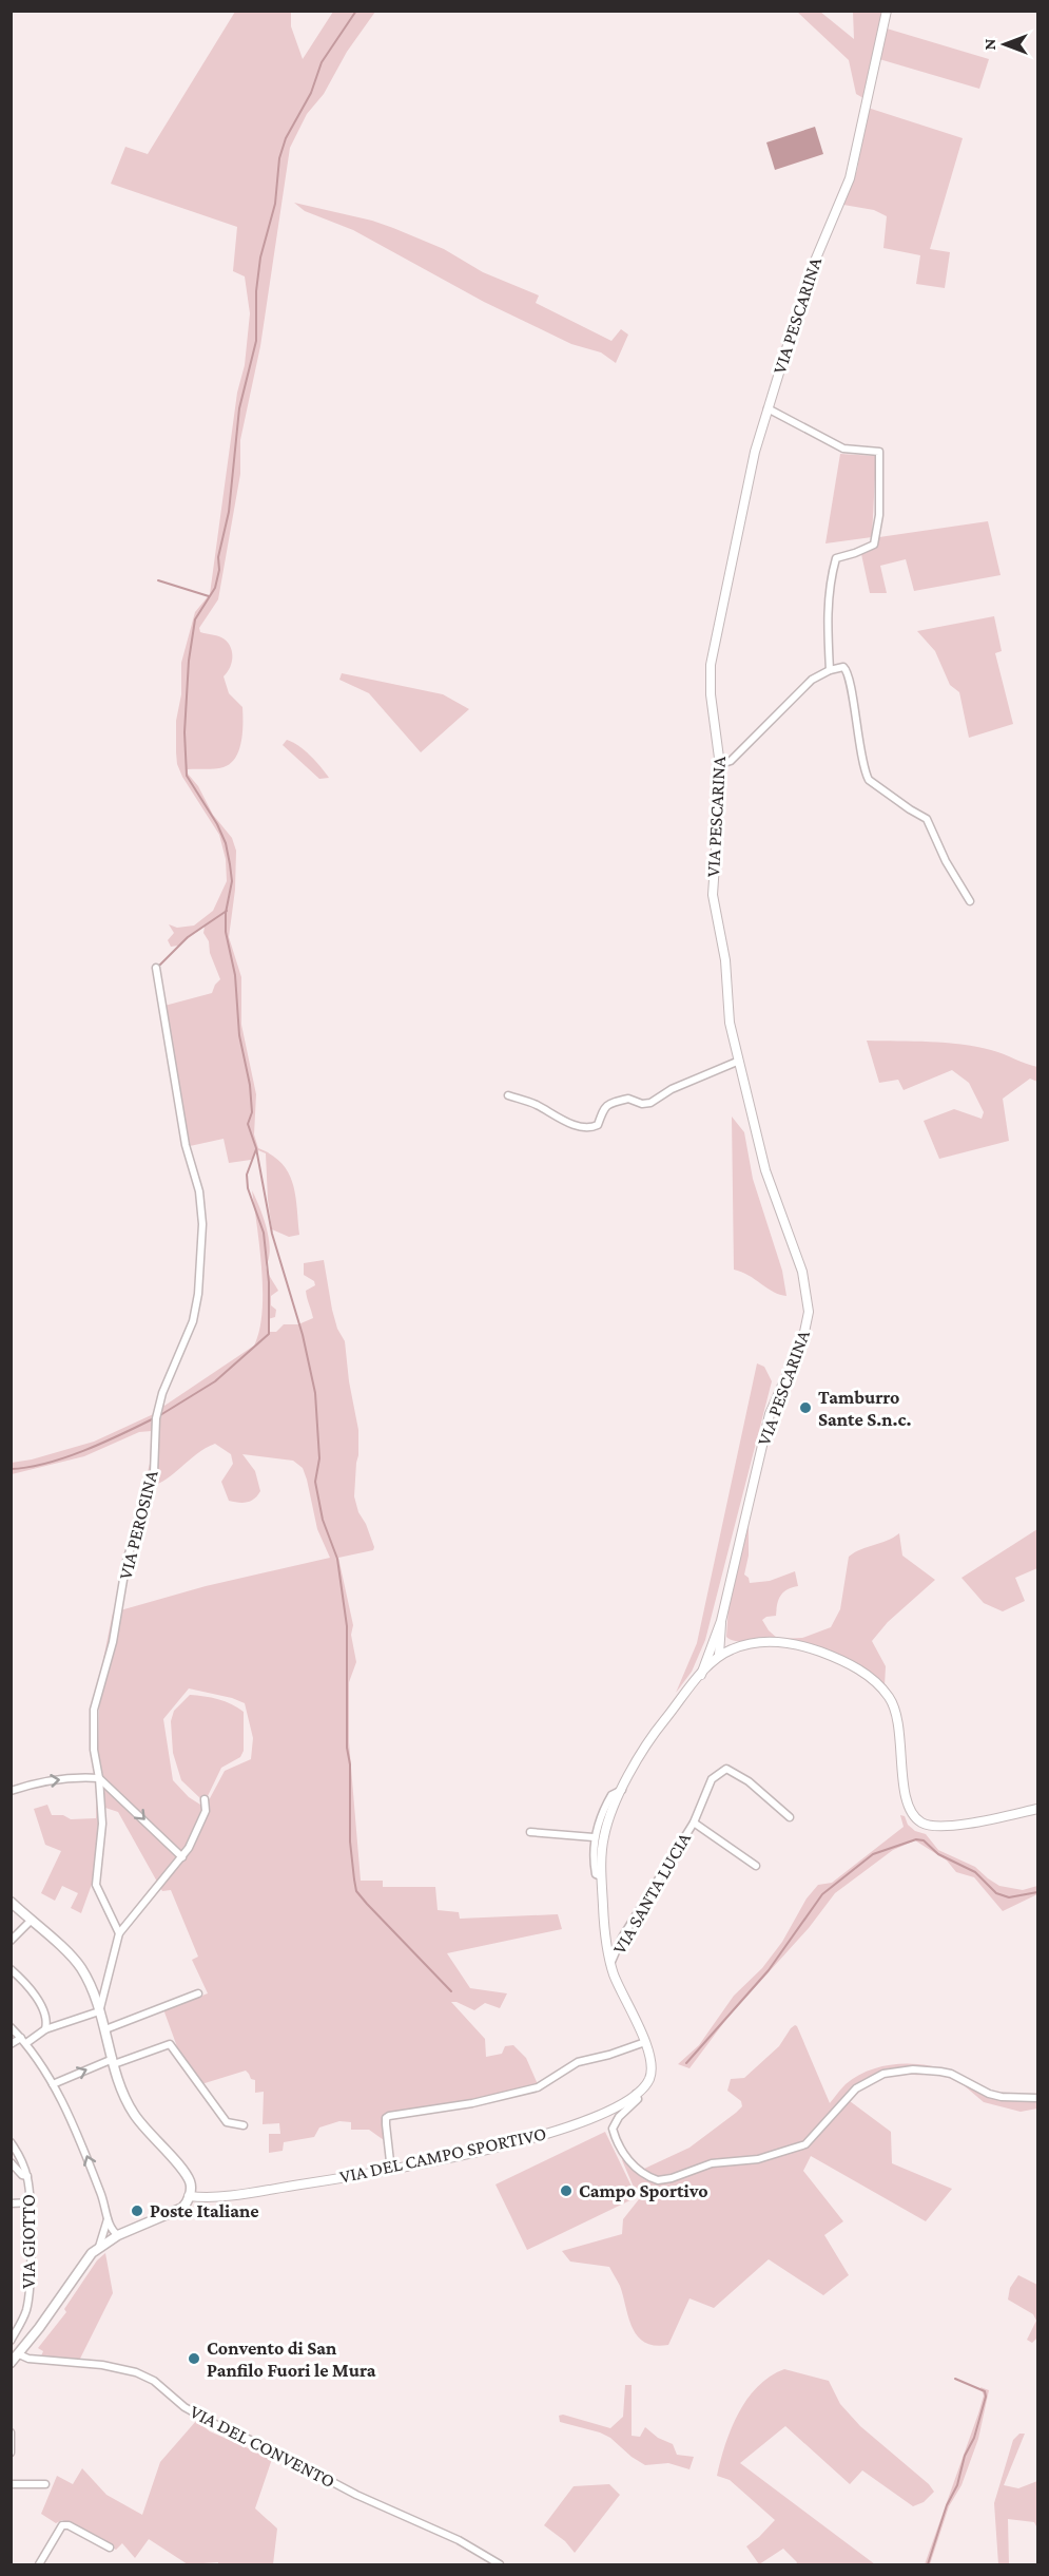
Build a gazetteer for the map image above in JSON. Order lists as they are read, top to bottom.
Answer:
{
  "streets": {
    "street": [
      "VIA PESCARINA",
      "VIA PEROSINA",
      "VIA SANTA LUCIA",
      "VIA DEL CAMPO SPORTIVO",
      "VIA GIOTTO",
      "VIA DEL CONVENTO"
    ]
  },
  "crossings": [
    ["VIA PESCARINA", "VIA SANTA LUCIA"],
    ["VIA SANTA LUCIA", "VIA DEL CAMPO SPORTIVO"]
  ],
  "places": [
    "Tamburro Sante S.n.c.",
    "Campo Sportivo",
    "Poste Italiane",
    "Convento di San Panfilo Fuori le Mura"
  ],
  "north": "left"
}
